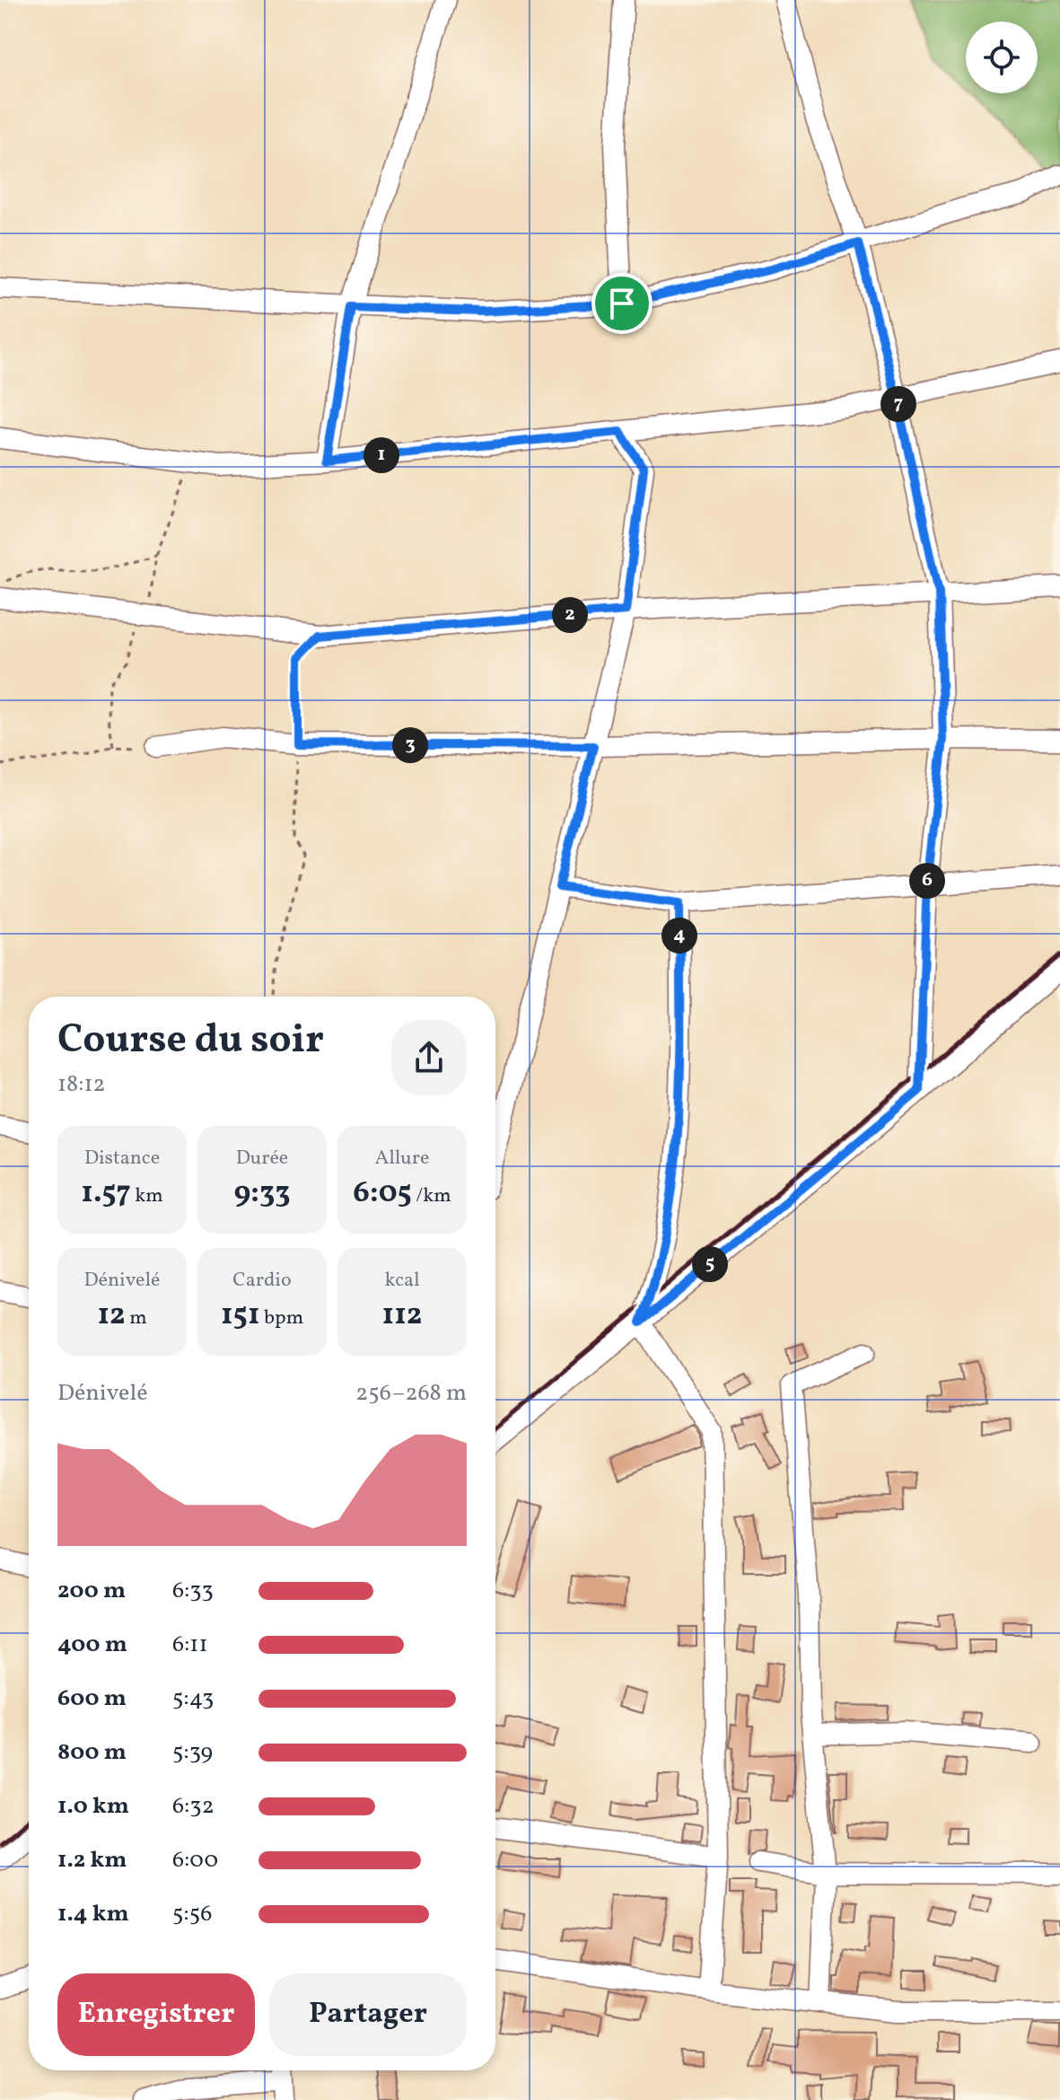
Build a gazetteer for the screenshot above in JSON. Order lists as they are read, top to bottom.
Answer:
{
  "page": {
    "pins": [
      "7",
      "1",
      "2",
      "3",
      "6",
      "4",
      "5"
    ],
    "heading": ["Course du soir", "18:12"],
    "stats": [
      ["Distance", "1.57 km"],
      ["Durée", "9:33"],
      ["Allure", "6:05 /km"],
      ["Dénivelé", "12 m"],
      ["Cardio", "151 bpm"],
      ["kcal", "112"]
    ],
    "chart": ["Dénivelé", "256–268 m"],
    "list": [
      {
        "name": "200 m",
        "note": "6:33"
      },
      {
        "name": "400 m",
        "note": "6:11"
      },
      {
        "name": "600 m",
        "note": "5:43"
      },
      {
        "name": "800 m",
        "note": "5:39"
      },
      {
        "name": "1.0 km",
        "note": "6:32"
      },
      {
        "name": "1.2 km",
        "note": "6:00"
      },
      {
        "name": "1.4 km",
        "note": "5:56"
      }
    ],
    "buttons": ["Enregistrer", "Partager"]
  }
}
